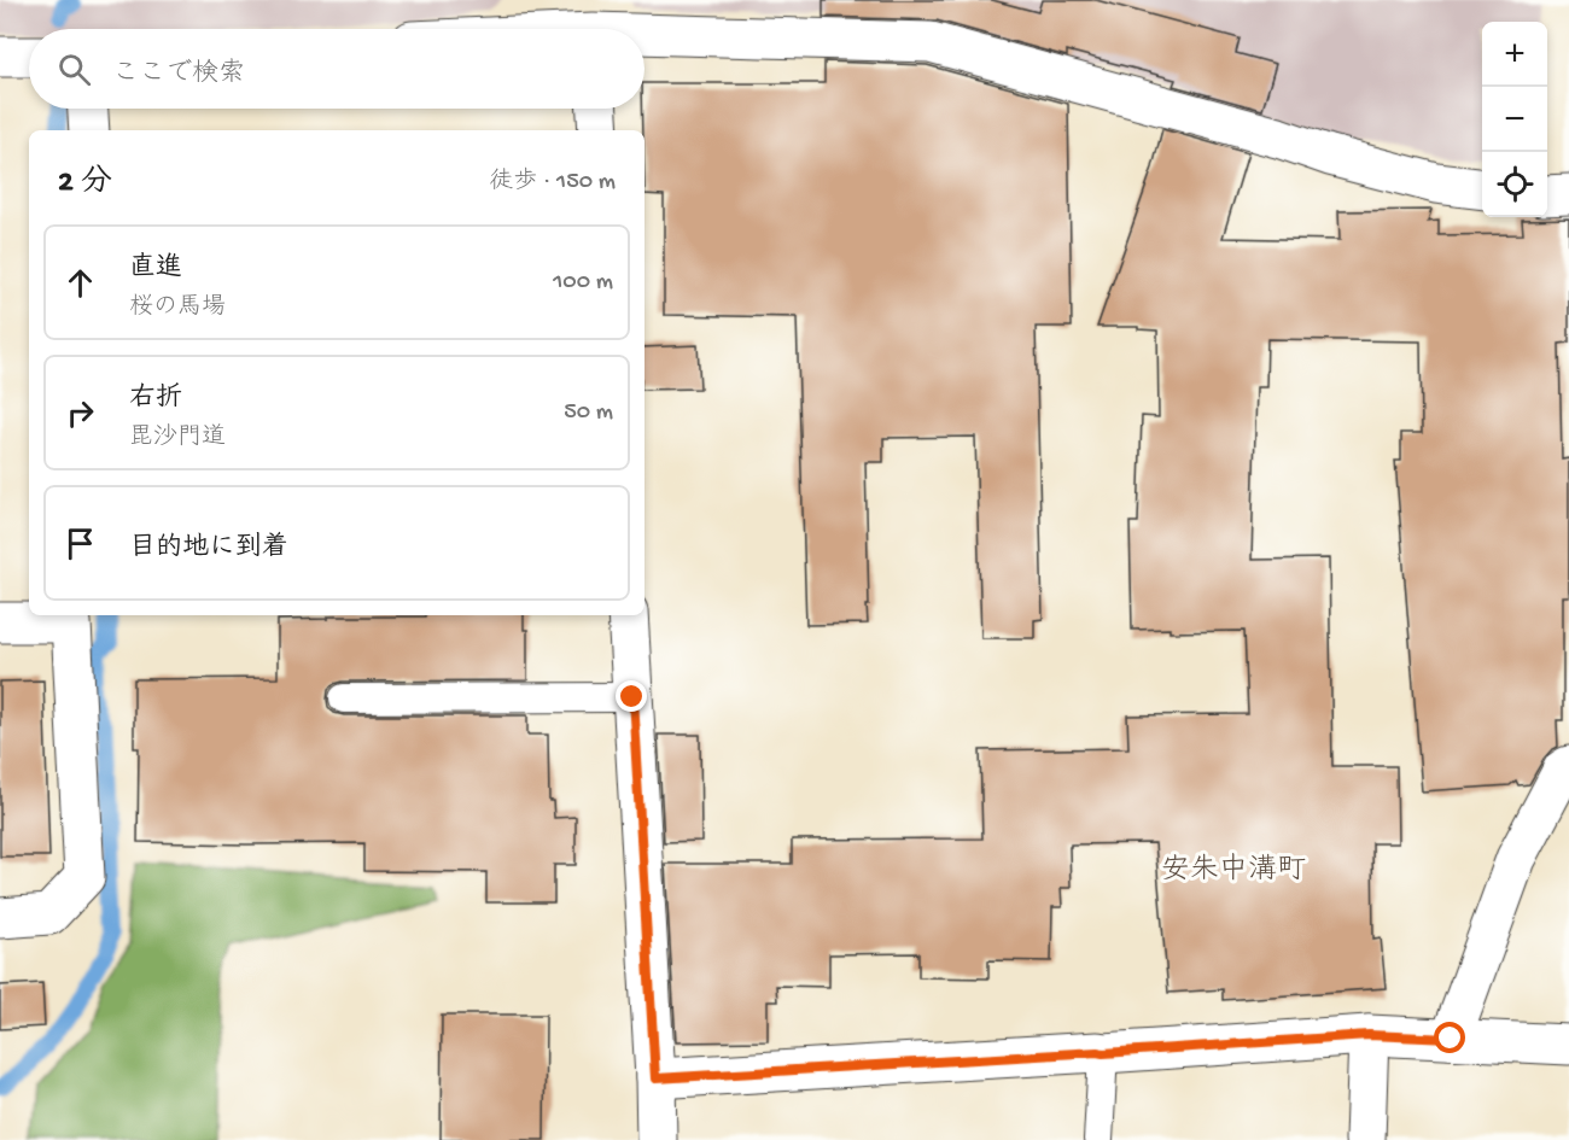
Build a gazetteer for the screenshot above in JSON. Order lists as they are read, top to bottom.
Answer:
{
  "districts": ["安朱中溝町"],
  "page": {
    "map_buttons": ["+", "−"],
    "search": "ここで検索",
    "heading": ["2 分", "徒歩 · 150 m"],
    "list": [
      ["直進", "桜の馬場", "100 m"],
      ["右折", "毘沙門道", "50 m"],
      "目的地に到着"
    ]
  }
}
